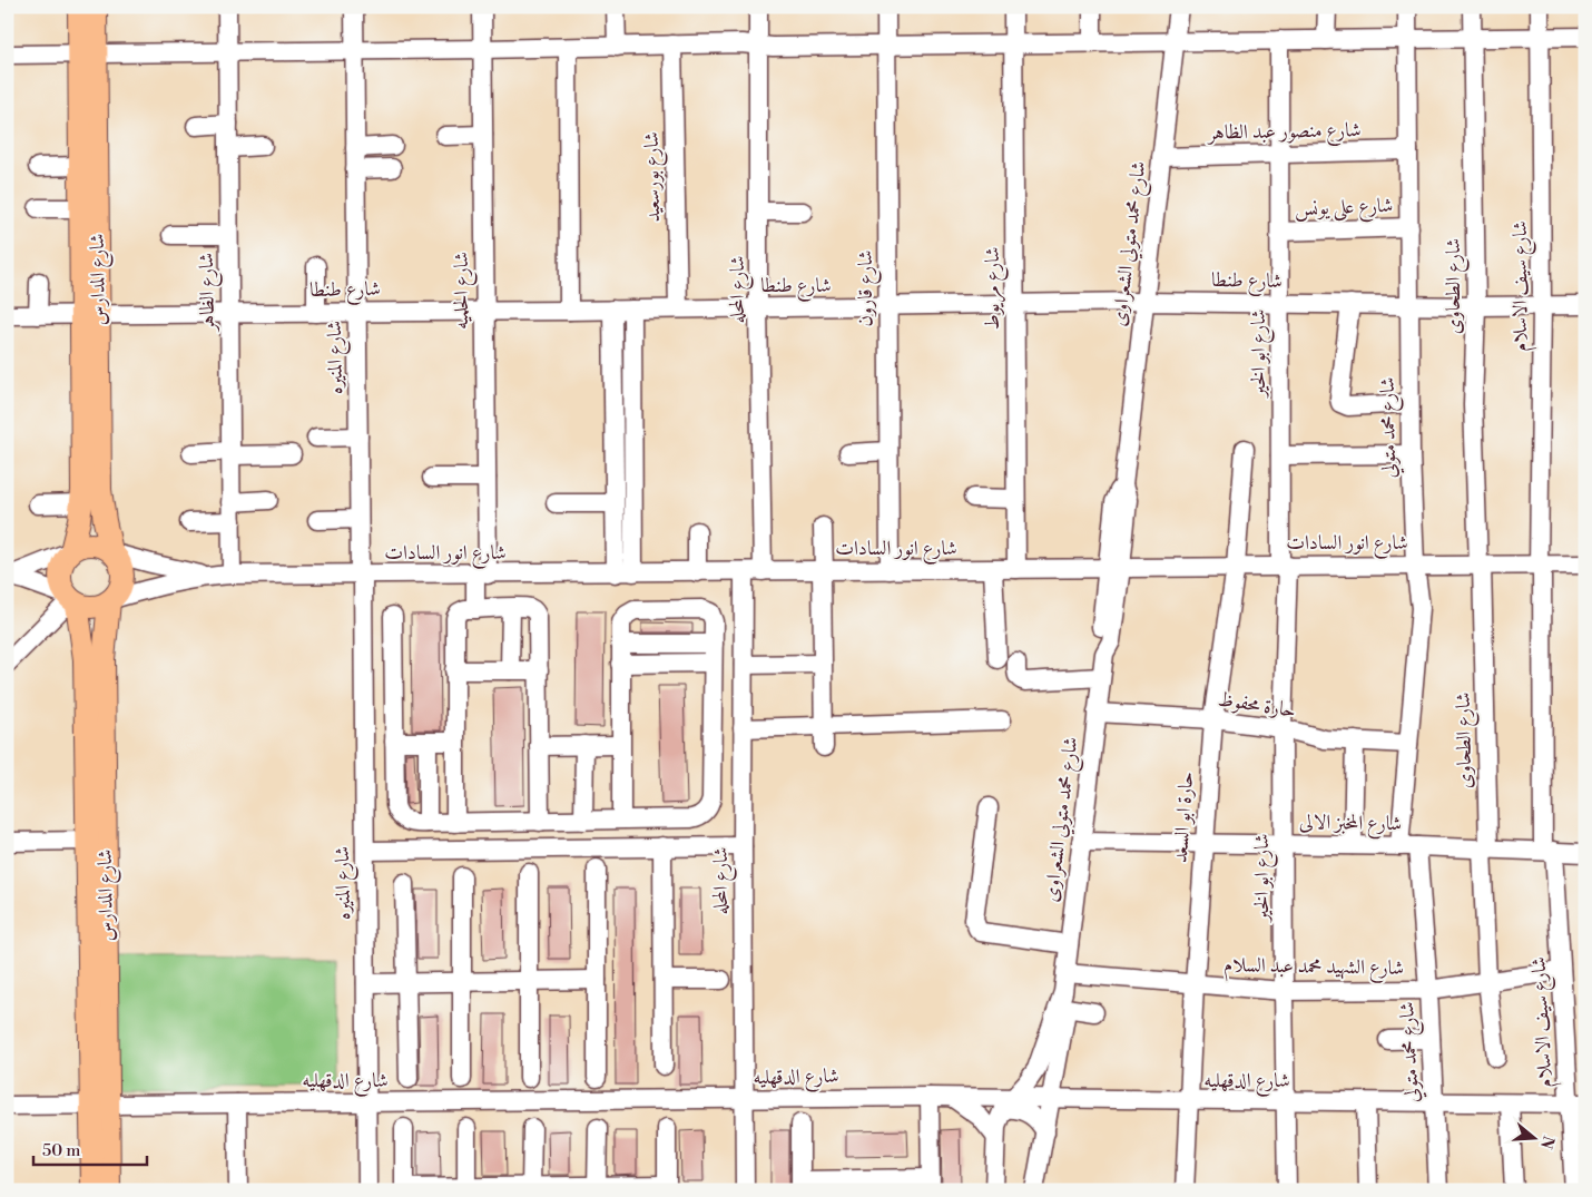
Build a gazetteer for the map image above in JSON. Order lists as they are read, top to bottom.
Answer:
{
  "streets": {
    "main road": ["شارع المدارس"],
    "street": [
      "شارع منصور عبد الظاهر",
      "شارع بورسعيد",
      "شارع على يونس",
      "شارع محمد متولي الشعراوى",
      "شارع طنطا",
      "شارع الطحاوى",
      "شارع سيف الاسلام",
      "شارع قارون",
      "شارع مريوط",
      "شارع المحله",
      "شارع الحلميه",
      "شارع الظاهر",
      "شارع ابو الخير",
      "شارع المنيره",
      "شارع محمد متولي",
      "شارع انور السادات",
      "حارة محفوظ",
      "حارة ابو السعد",
      "شارع المخبز الالى",
      "شارع الشهيد محمد عبد السلام",
      "شارع الدقهليه"
    ]
  },
  "crossings": [
    ["شارع منصور عبد الظاهر", "شارع محمد متولي الشعراوى"],
    ["شارع منصور عبد الظاهر", "شارع ابو الخير"],
    ["شارع منصور عبد الظاهر", "شارع محمد متولي"],
    ["شارع بورسعيد", "شارع طنطا"],
    ["شارع على يونس", "شارع ابو الخير"],
    ["شارع على يونس", "شارع محمد متولي"],
    ["شارع محمد متولي الشعراوى", "شارع طنطا"],
    ["شارع محمد متولي الشعراوى", "شارع انور السادات"],
    ["شارع محمد متولي الشعراوى", "حارة محفوظ"],
    ["شارع محمد متولي الشعراوى", "شارع المخبز الالى"],
    ["شارع محمد متولي الشعراوى", "شارع الشهيد محمد عبد السلام"],
    ["شارع محمد متولي الشعراوى", "شارع الدقهليه"],
    ["شارع المدارس", "شارع طنطا"],
    ["شارع المدارس", "شارع انور السادات"],
    ["شارع المدارس", "شارع الدقهليه"],
    ["شارع طنطا", "شارع الطحاوى"],
    ["شارع طنطا", "شارع سيف الاسلام"],
    ["شارع طنطا", "شارع قارون"],
    ["شارع طنطا", "شارع مريوط"],
    ["شارع طنطا", "شارع المحله"],
    ["شارع طنطا", "شارع الحلميه"],
    ["شارع طنطا", "شارع الظاهر"],
    ["شارع طنطا", "شارع ابو الخير"],
    ["شارع طنطا", "شارع المنيره"],
    ["شارع طنطا", "شارع محمد متولي"],
    ["شارع الطحاوى", "شارع انور السادات"],
    ["شارع الطحاوى", "شارع المخبز الالى"],
    ["شارع الطحاوى", "شارع الشهيد محمد عبد السلام"],
    ["شارع سيف الاسلام", "شارع انور السادات"],
    ["شارع سيف الاسلام", "شارع المخبز الالى"],
    ["شارع سيف الاسلام", "شارع الشهيد محمد عبد السلام"],
    ["شارع سيف الاسلام", "شارع الدقهليه"],
    ["شارع قارون", "شارع انور السادات"],
    ["شارع مريوط", "شارع انور السادات"],
    ["شارع المحله", "شارع انور السادات"],
    ["شارع المحله", "شارع الدقهليه"],
    ["شارع الحلميه", "شارع انور السادات"],
    ["شارع الظاهر", "شارع انور السادات"],
    ["شارع ابو الخير", "شارع انور السادات"],
    ["شارع ابو الخير", "حارة محفوظ"],
    ["شارع ابو الخير", "شارع المخبز الالى"],
    ["شارع ابو الخير", "شارع الشهيد محمد عبد السلام"],
    ["شارع ابو الخير", "شارع الدقهليه"],
    ["شارع المنيره", "شارع انور السادات"],
    ["شارع المنيره", "شارع الدقهليه"],
    ["شارع محمد متولي", "شارع انور السادات"],
    ["شارع محمد متولي", "حارة محفوظ"],
    ["شارع محمد متولي", "شارع المخبز الالى"],
    ["شارع محمد متولي", "شارع الشهيد محمد عبد السلام"],
    ["شارع محمد متولي", "شارع الدقهليه"],
    ["شارع انور السادات", "حارة ابو السعد"],
    ["حارة محفوظ", "حارة ابو السعد"],
    ["حارة ابو السعد", "شارع المخبز الالى"],
    ["حارة ابو السعد", "شارع الشهيد محمد عبد السلام"],
    ["حارة ابو السعد", "شارع الدقهليه"]
  ],
  "scale_bar": "50 m",
  "north": "right"
}
